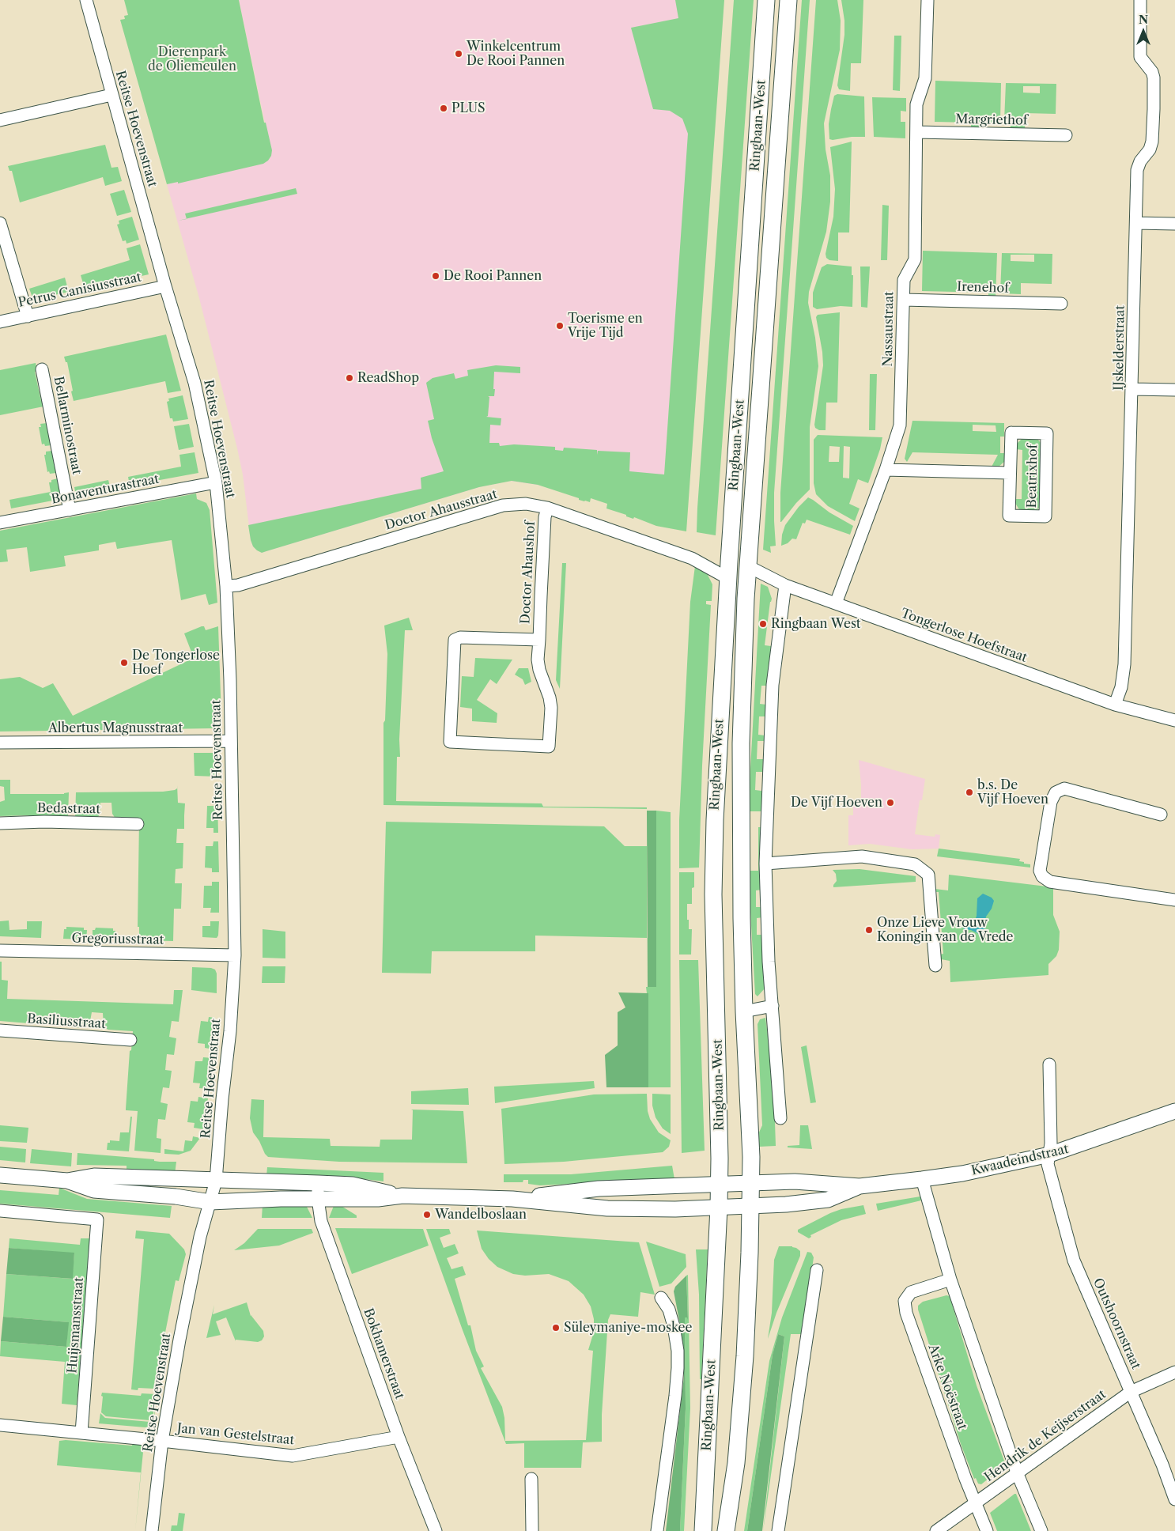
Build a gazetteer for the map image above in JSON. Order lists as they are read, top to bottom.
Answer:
{
  "streets": {
    "main road": ["Ringbaan-West"],
    "street": [
      "Margriethof",
      "Reitse Hoevenstraat",
      "Irenehof",
      "Petrus Canisiusstraat",
      "Nassaustraat",
      "IJskelderstraat",
      "Bellarminostraat",
      "Beatrixhof",
      "Bonaventurastraat",
      "Doctor Ahausstraat",
      "Doctor Ahaushof",
      "Tongerlose Hoefstraat",
      "Albertus Magnusstraat",
      "Bedastraat",
      "Gregoriusstraat",
      "Basiliusstraat",
      "Kwaadeindstraat",
      "Outshoornstraat",
      "Huijsmansstraat",
      "Bokhamerstraat",
      "Arke Noëstraat",
      "Jan van Gestelstraat",
      "Hendrik de Keijserstraat"
    ]
  },
  "crossings": [
    ["Margriethof", "Nassaustraat"],
    ["Ringbaan-West", "Doctor Ahausstraat"],
    ["Ringbaan-West", "Tongerlose Hoefstraat"],
    ["Ringbaan-West", "Kwaadeindstraat"],
    ["Reitse Hoevenstraat", "Petrus Canisiusstraat"],
    ["Reitse Hoevenstraat", "Bonaventurastraat"],
    ["Reitse Hoevenstraat", "Doctor Ahausstraat"],
    ["Reitse Hoevenstraat", "Albertus Magnusstraat"],
    ["Reitse Hoevenstraat", "Gregoriusstraat"],
    ["Reitse Hoevenstraat", "Jan van Gestelstraat"],
    ["Irenehof", "Nassaustraat"],
    ["Nassaustraat", "Beatrixhof"],
    ["Nassaustraat", "Tongerlose Hoefstraat"],
    ["IJskelderstraat", "Tongerlose Hoefstraat"],
    ["Bellarminostraat", "Bonaventurastraat"],
    ["Doctor Ahausstraat", "Doctor Ahaushof"],
    ["Kwaadeindstraat", "Outshoornstraat"],
    ["Outshoornstraat", "Hendrik de Keijserstraat"],
    ["Huijsmansstraat", "Jan van Gestelstraat"],
    ["Bokhamerstraat", "Jan van Gestelstraat"],
    ["Arke Noëstraat", "Hendrik de Keijserstraat"]
  ],
  "parks": ["Dierenpark de Oliemeulen"],
  "places": [
    "Winkelcentrum De Rooi Pannen",
    "PLUS",
    "De Rooi Pannen",
    "Toerisme en Vrije Tijd",
    "ReadShop",
    "Ringbaan West",
    "De Tongerlose Hoef",
    "b.s. De Vijf Hoeven",
    "De Vijf Hoeven",
    "Onze Lieve Vrouw Koningin van de Vrede",
    "Wandelboslaan",
    "Süleymaniye-moskee"
  ],
  "north": "top"
}
